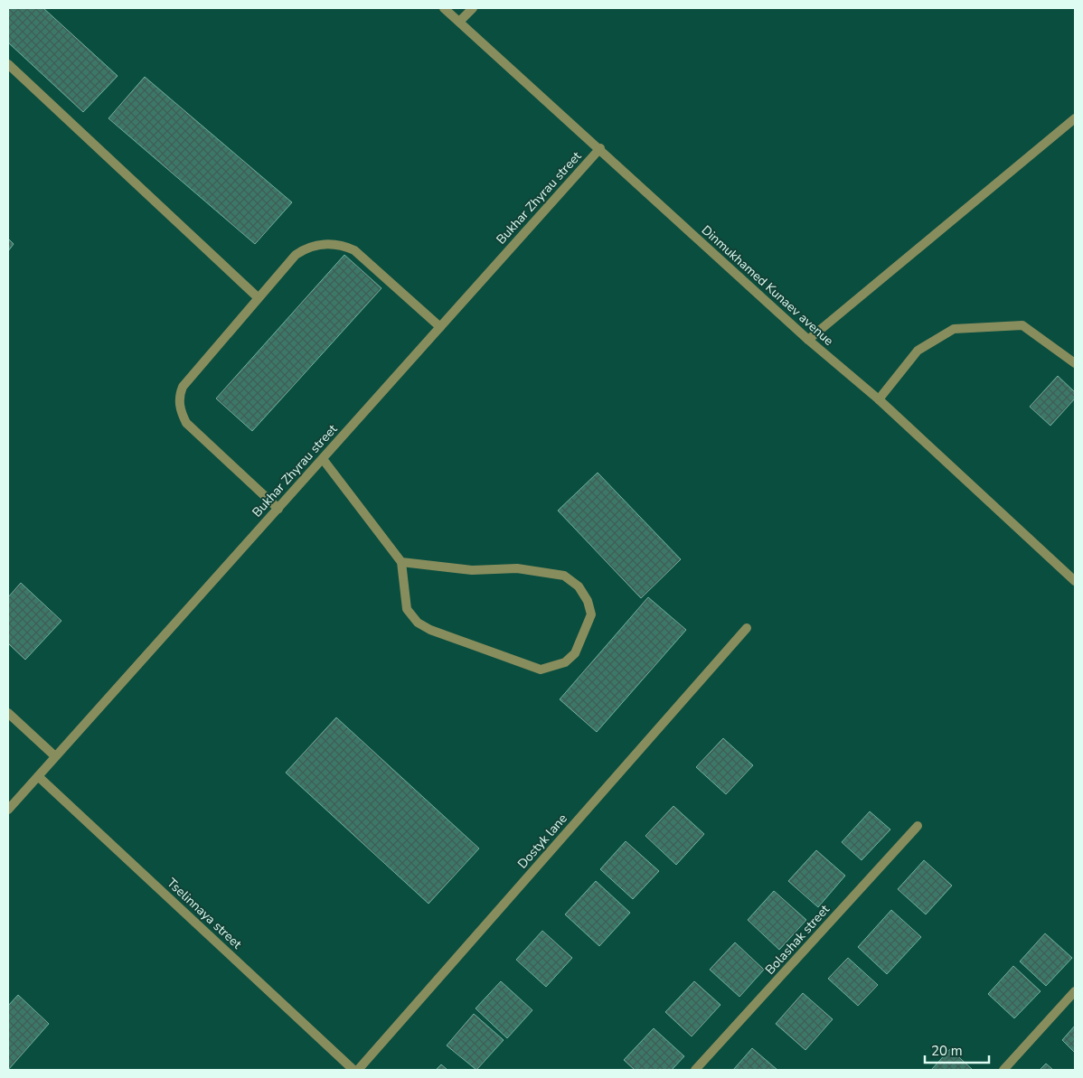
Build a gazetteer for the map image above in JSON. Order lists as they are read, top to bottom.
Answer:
{
  "streets": {
    "street": [
      "Bukhar Zhyrau street",
      "Dinmukhamed Kunaev avenue",
      "Dostyk lane",
      "Tselinnaya street",
      "Bolashak street"
    ]
  },
  "crossings": [
    ["Bukhar Zhyrau street", "Dinmukhamed Kunaev avenue"],
    ["Bukhar Zhyrau street", "Tselinnaya street"]
  ],
  "scale_bar": "20 m"
}
